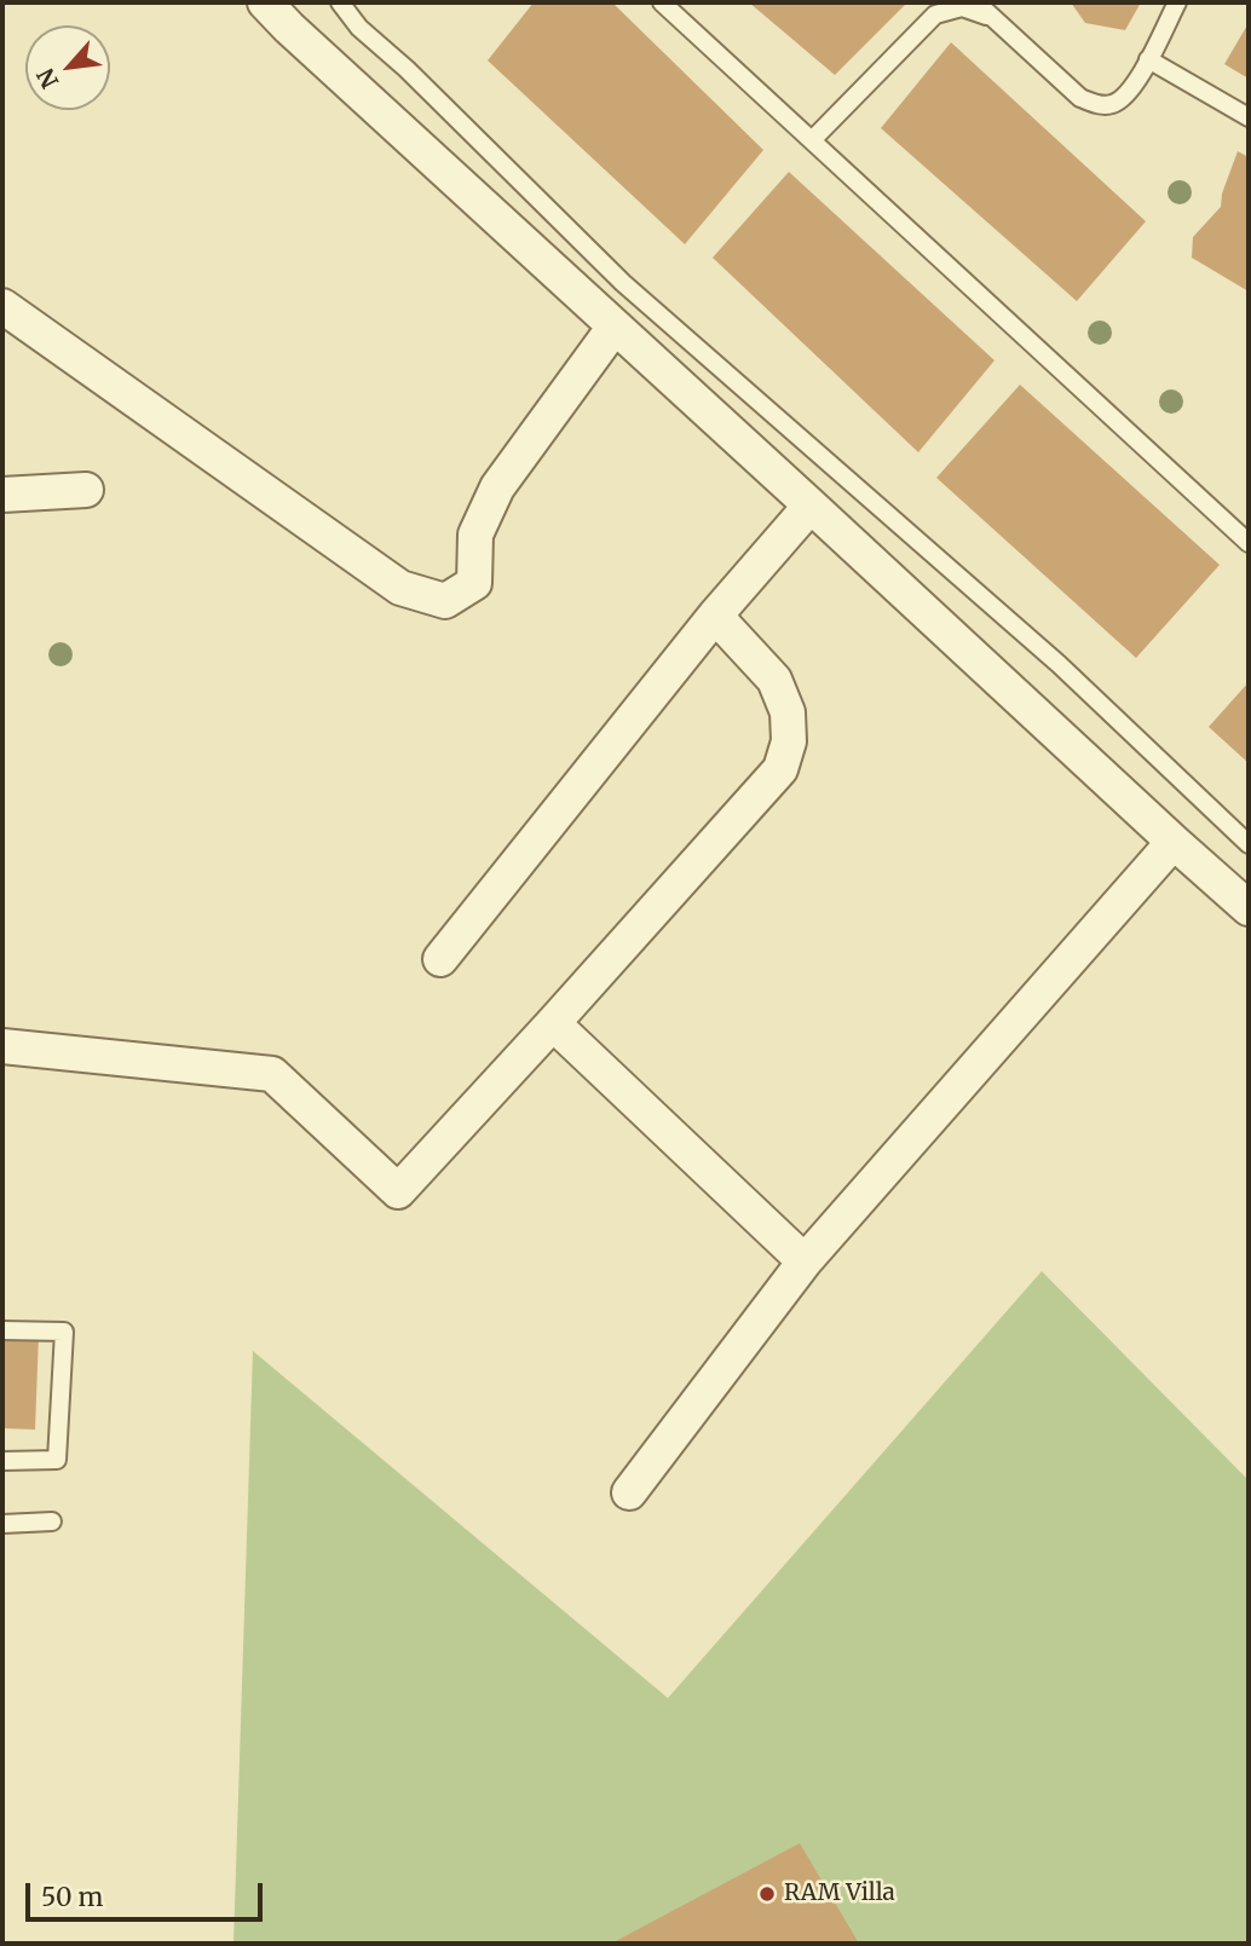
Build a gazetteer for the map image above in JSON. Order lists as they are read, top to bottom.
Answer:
{
  "places": ["RAM Villa"],
  "scale_bar": "50 m",
  "north": "bottom left"
}
